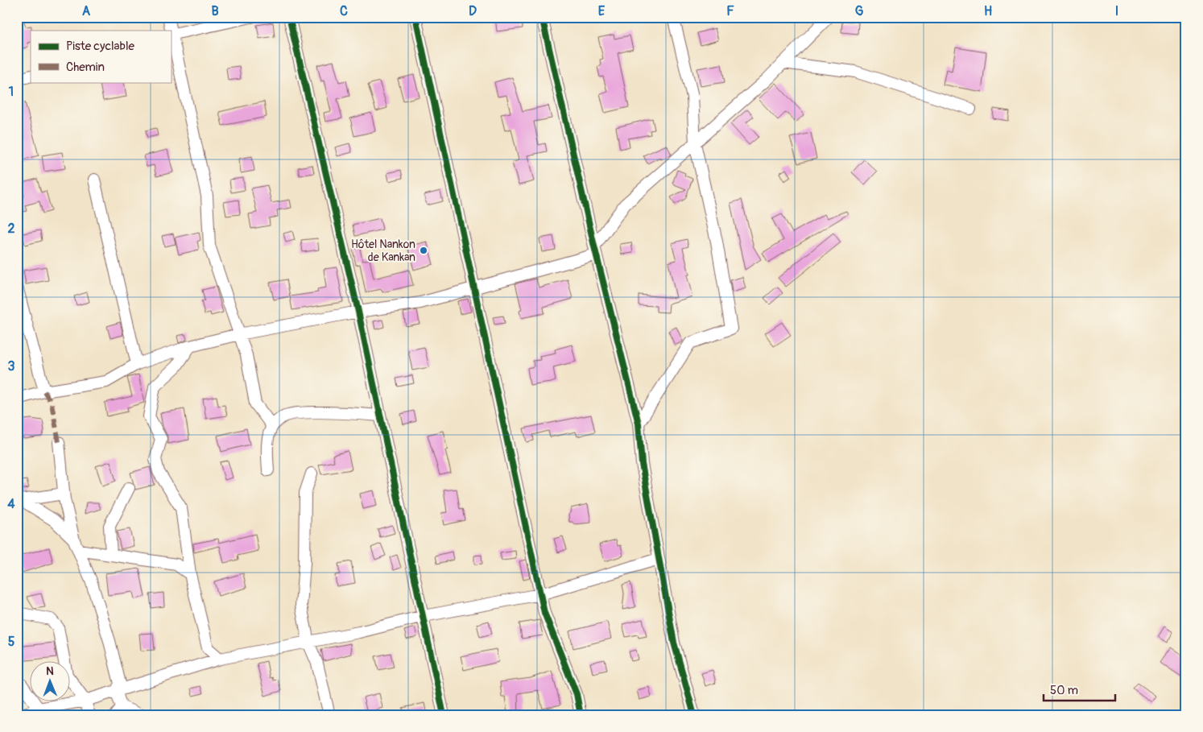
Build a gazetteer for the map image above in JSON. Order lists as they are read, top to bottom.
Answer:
{
  "places": ["Hôtel Nankon de Kankan"],
  "legend": ["Piste cyclable", "Chemin"],
  "scale_bar": "50 m",
  "north": "top",
  "grid": {
    "columns": [
      "A",
      "B",
      "C",
      "D",
      "E",
      "F",
      "G",
      "H",
      "I"
    ],
    "rows": [
      "1",
      "2",
      "3",
      "4",
      "5"
    ]
  }
}
